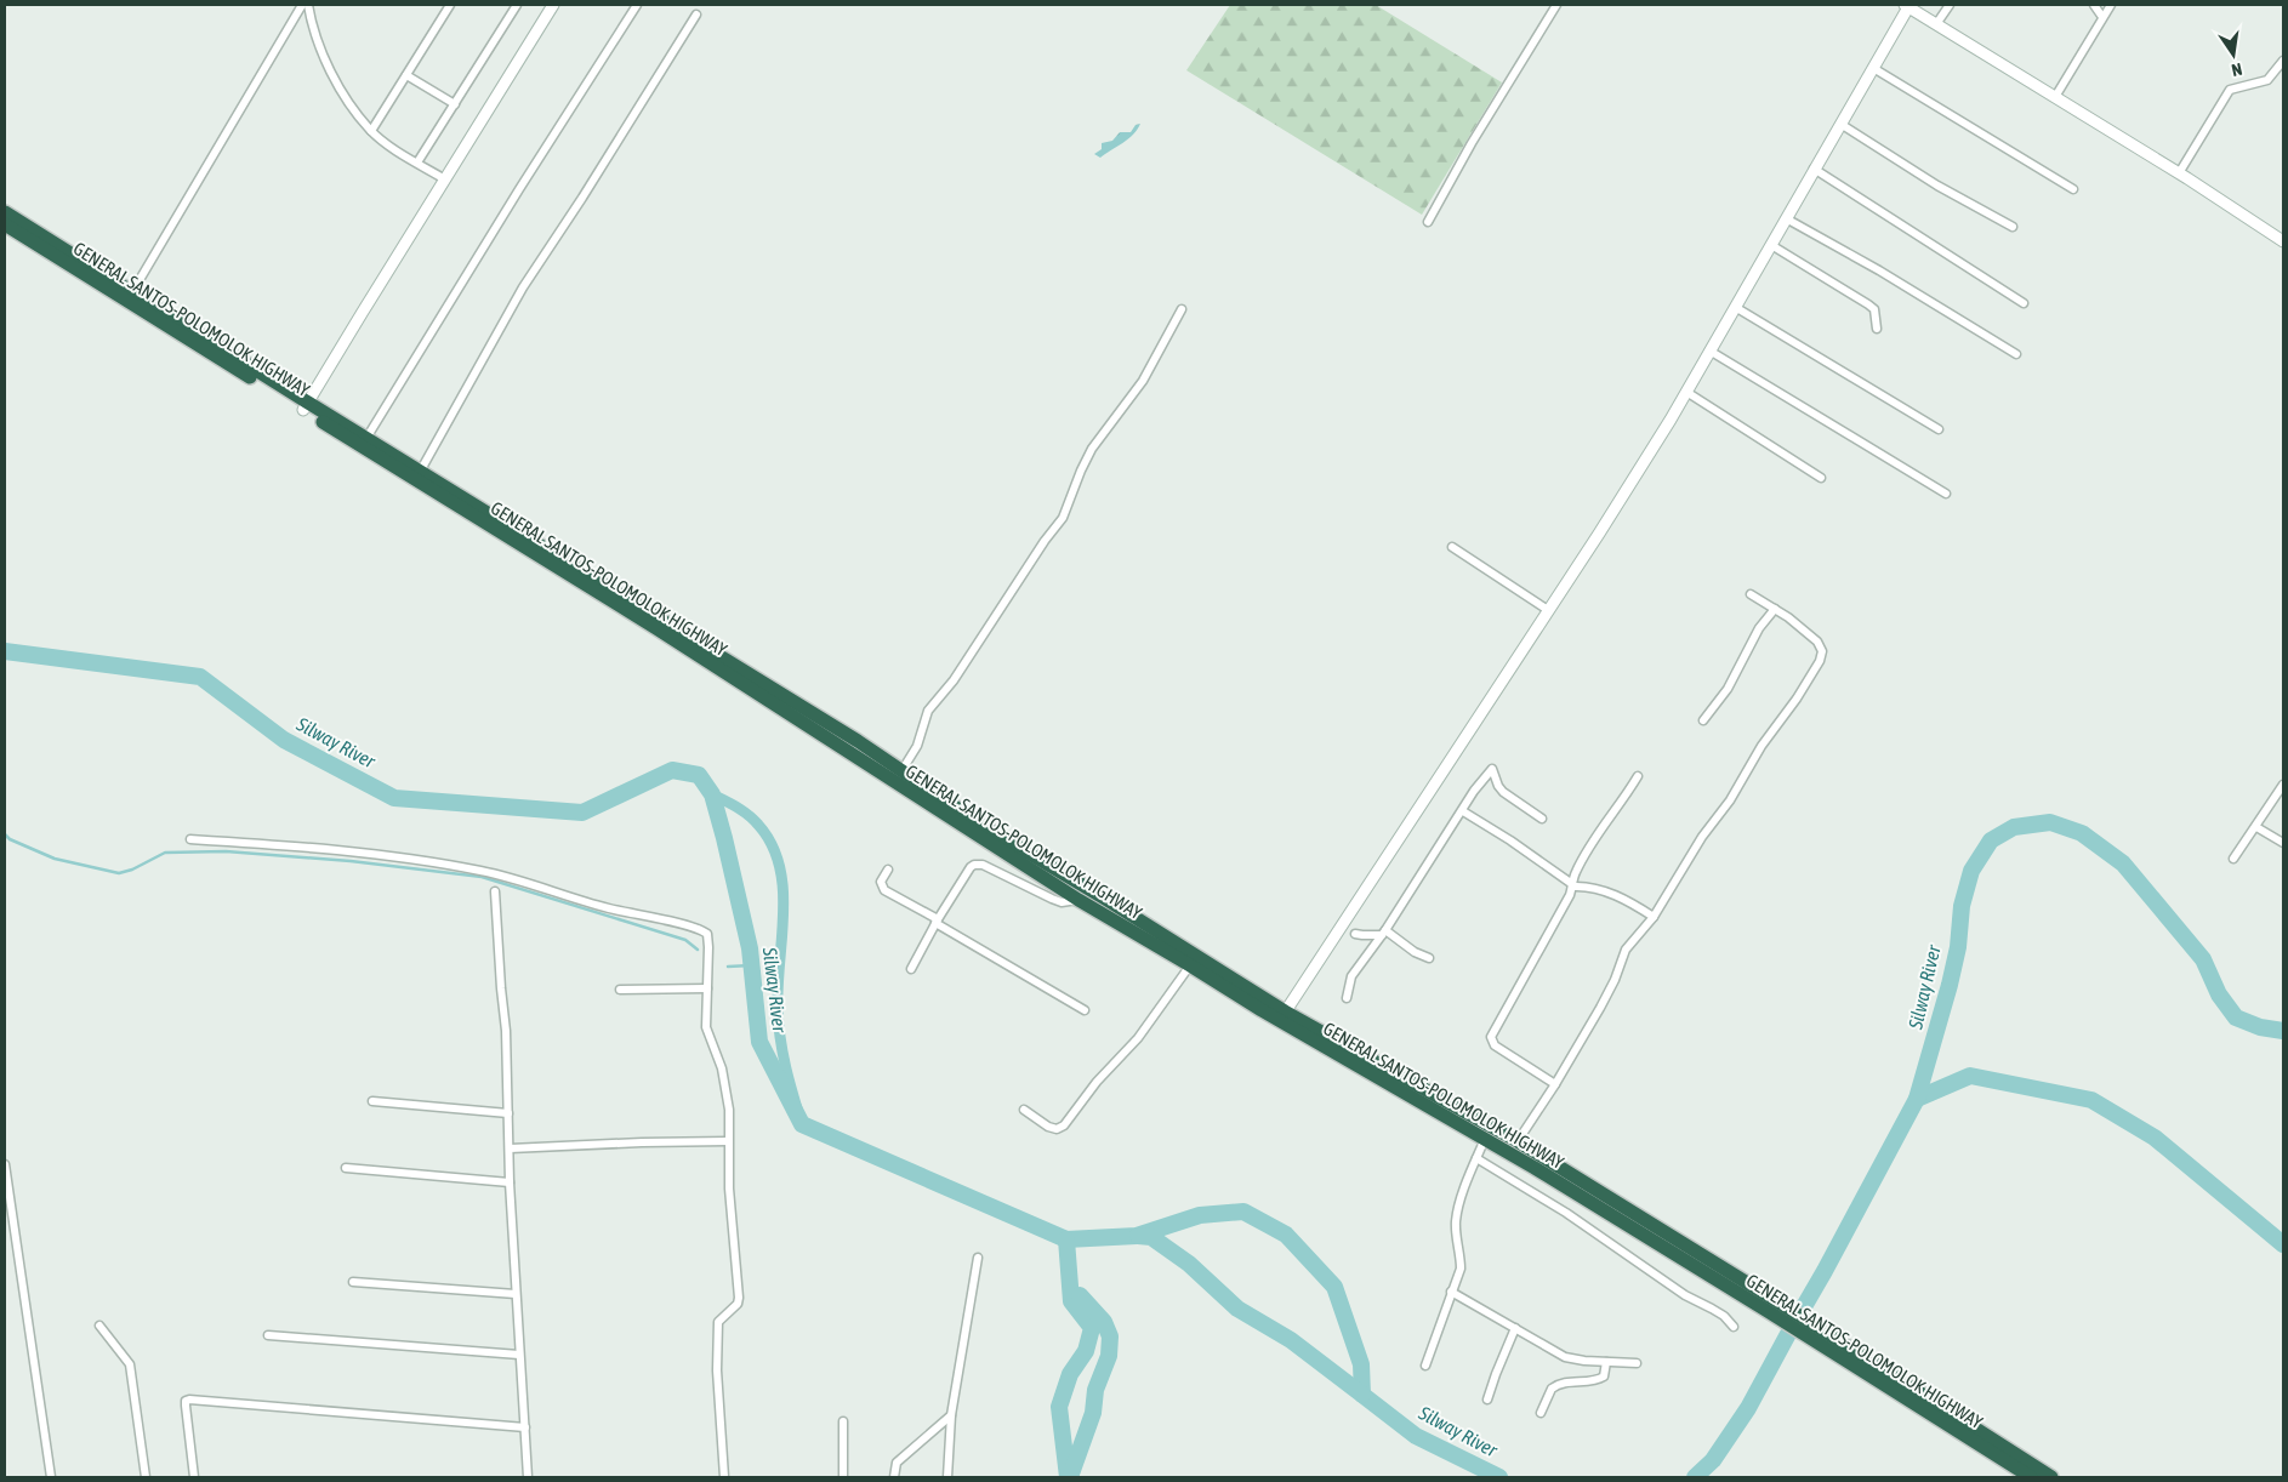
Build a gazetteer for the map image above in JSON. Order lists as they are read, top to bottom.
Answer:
{
  "streets": {
    "highway": ["GENERAL SANTOS-POLOMOLOK HIGHWAY"]
  },
  "water": ["Silway River"],
  "north": "bottom"
}
